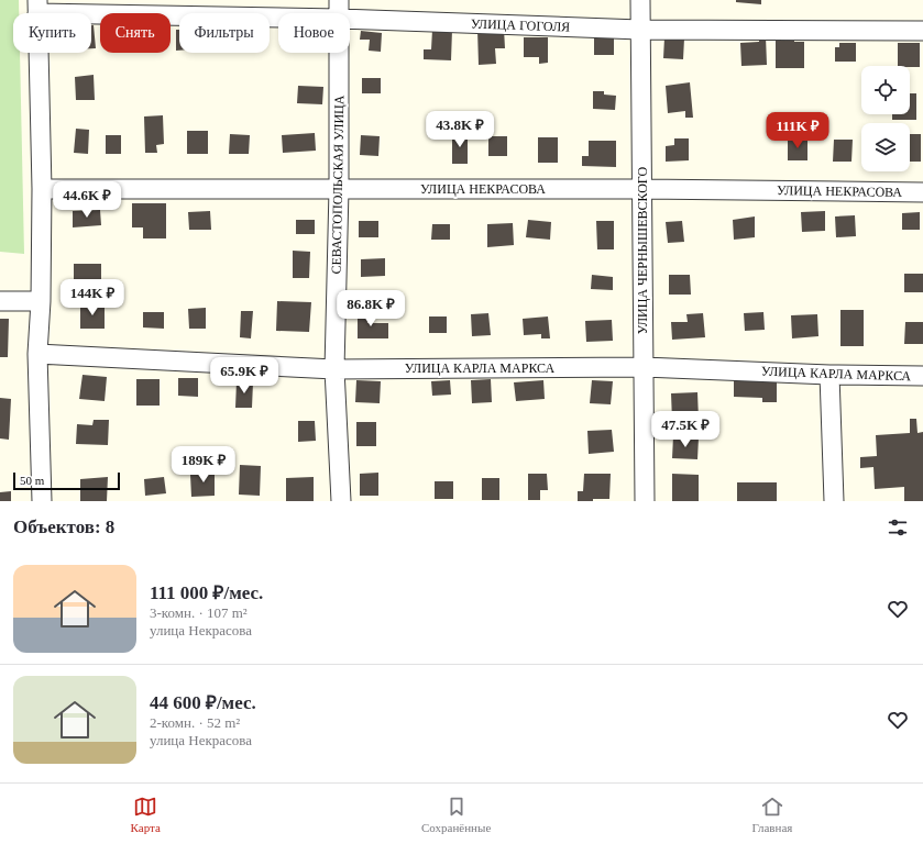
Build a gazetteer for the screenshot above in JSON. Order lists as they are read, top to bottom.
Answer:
{
  "streets": {
    "street": [
      "УЛИЦА ГОГОЛЯ",
      "СЕВАСТОПОЛЬСКАЯ УЛИЦА",
      "УЛИЦА НЕКРАСОВА",
      "УЛИЦА ЧЕРНЫШЕВСКОГО",
      "УЛИЦА КАРЛА МАРКСА"
    ]
  },
  "crossings": [
    ["УЛИЦА ГОГОЛЯ", "СЕВАСТОПОЛЬСКАЯ УЛИЦА"],
    ["УЛИЦА ГОГОЛЯ", "УЛИЦА ЧЕРНЫШЕВСКОГО"],
    ["СЕВАСТОПОЛЬСКАЯ УЛИЦА", "УЛИЦА НЕКРАСОВА"],
    ["СЕВАСТОПОЛЬСКАЯ УЛИЦА", "УЛИЦА КАРЛА МАРКСА"],
    ["УЛИЦА НЕКРАСОВА", "УЛИЦА ЧЕРНЫШЕВСКОГО"],
    ["УЛИЦА ЧЕРНЫШЕВСКОГО", "УЛИЦА КАРЛА МАРКСА"]
  ],
  "scale_bar": "50 m",
  "page": {
    "chip": [
      "Купить",
      "Снять",
      "Фильтры",
      "Новое"
    ],
    "price": [
      "43.8K ₽",
      "111K ₽",
      "44.6K ₽",
      "144K ₽",
      "86.8K ₽",
      "65.9K ₽",
      "47.5K ₽",
      "189K ₽"
    ],
    "scale": "50 m",
    "heading": "Объектов: 8",
    "list": [
      {
        "name": "111 000 ₽/мес.",
        "note": "3-комн. · 107 m² · улица Некрасова"
      },
      {
        "name": "44 600 ₽/мес.",
        "note": "2-комн. · 52 m² · улица Некрасова"
      }
    ],
    "tabs": ["Карта", "Сохранённые", "Главная"]
  }
}
